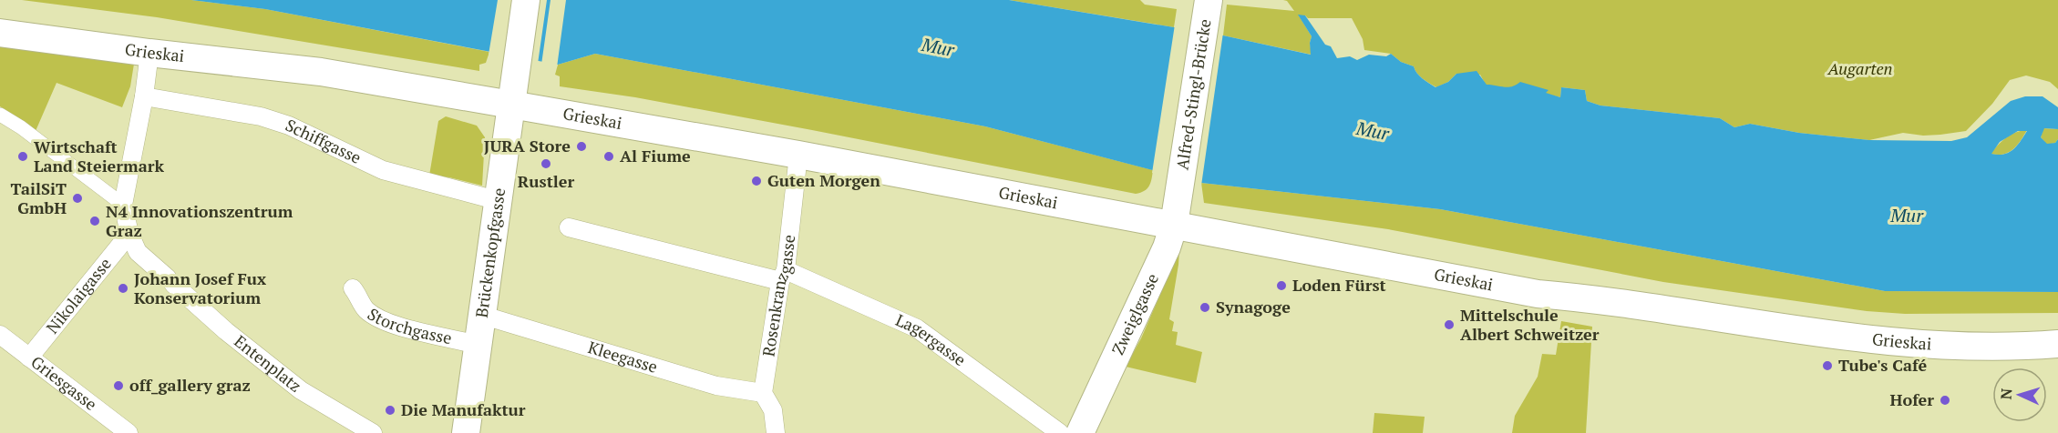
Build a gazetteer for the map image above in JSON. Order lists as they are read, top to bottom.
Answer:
{
  "streets": {
    "main road": [
      "Grieskai",
      "Alfred-Stingl-Brücke",
      "Brückenkopfgasse",
      "Zweiglgasse"
    ],
    "street": [
      "Schiffgasse",
      "Nikolaigasse",
      "Rosenkranzgasse",
      "Storchgasse",
      "Lagergasse",
      "Kleegasse",
      "Entenplatz",
      "Griesgasse"
    ]
  },
  "crossings": [
    ["Grieskai", "Brückenkopfgasse"],
    ["Grieskai", "Rosenkranzgasse"],
    ["Grieskai", "Zweiglgasse"],
    ["Grieskai", "Entenplatz"],
    ["Alfred-Stingl-Brücke", "Zweiglgasse"],
    ["Schiffgasse", "Brückenkopfgasse"],
    ["Schiffgasse", "Entenplatz"],
    ["Brückenkopfgasse", "Storchgasse"],
    ["Brückenkopfgasse", "Kleegasse"],
    ["Nikolaigasse", "Entenplatz"],
    ["Nikolaigasse", "Griesgasse"],
    ["Rosenkranzgasse", "Lagergasse"],
    ["Rosenkranzgasse", "Kleegasse"]
  ],
  "water": ["Mur"],
  "parks": ["Augarten"],
  "places": [
    "JURA Store",
    "Wirtschaft Land Steiermark",
    "Al Fiume",
    "Rustler",
    "Guten Morgen",
    "TailSiT GmbH",
    "N4 Innovationszentrum Graz",
    "Loden Fürst",
    "Johann Josef Fux Konservatorium",
    "Synagoge",
    "Mittelschule Albert Schweitzer",
    "Tube's Café",
    "off_gallery graz",
    "Hofer",
    "Die Manufaktur"
  ],
  "north": "left"
}
